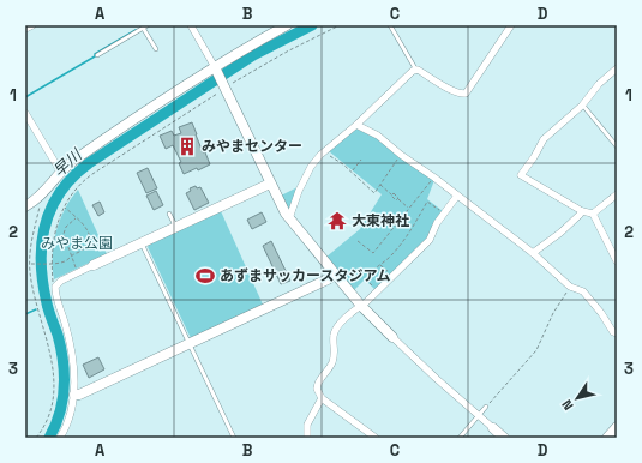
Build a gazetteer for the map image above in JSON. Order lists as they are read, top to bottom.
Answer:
{
  "water": ["早川"],
  "parks": ["みやま公園"],
  "places": {
    "building": ["みやまセンター"],
    "temple": ["大東神社"],
    "sports": ["あずまサッカースタジアム"]
  },
  "north": "bottom left",
  "grid": {
    "columns": [
      "A",
      "B",
      "C",
      "D"
    ],
    "rows": ["1", "2", "3"]
  }
}
